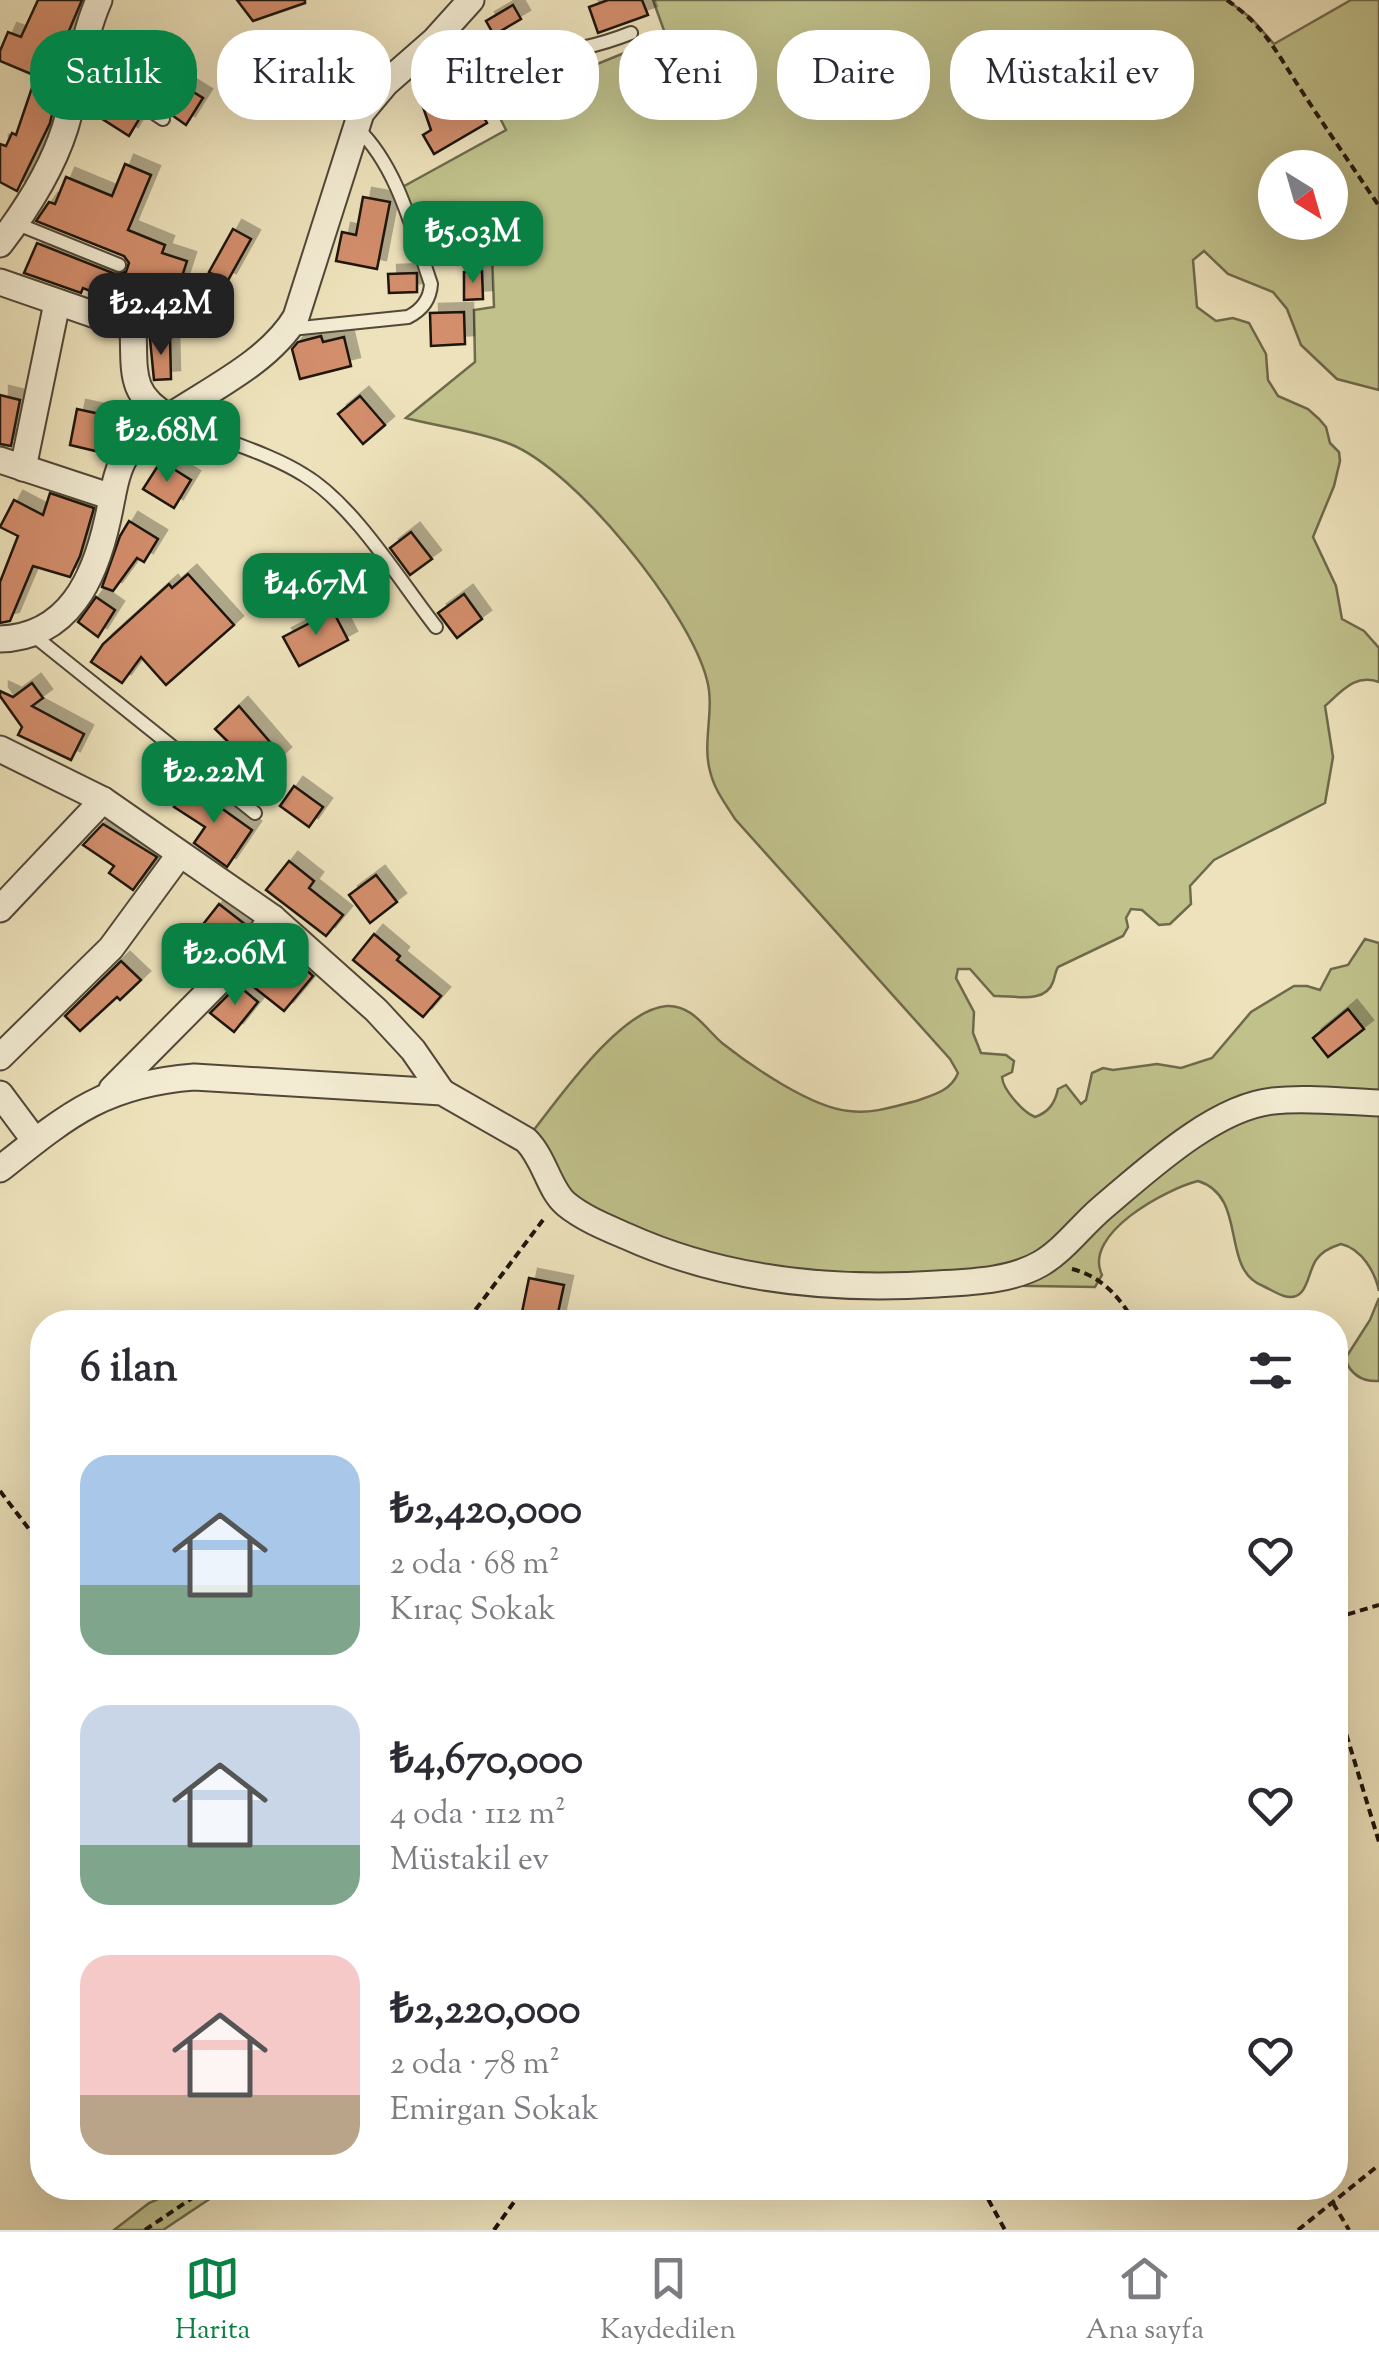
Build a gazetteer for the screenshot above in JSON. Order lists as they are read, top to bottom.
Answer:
{
  "north": "bottom right",
  "page": {
    "chip": [
      "Satılık",
      "Kiralık",
      "Filtreler",
      "Yeni",
      "Daire",
      "Müstakil ev"
    ],
    "price": [
      "₺5.03M",
      "₺2.42M",
      "₺2.68M",
      "₺4.67M",
      "₺2.22M",
      "₺2.06M"
    ],
    "heading": "6 ilan",
    "list": [
      {
        "name": "₺2,420,000",
        "note": "2 oda · 68 m² · Kıraç Sokak"
      },
      {
        "name": "₺4,670,000",
        "note": "4 oda · 112 m² · Müstakil ev"
      },
      {
        "name": "₺2,220,000",
        "note": "2 oda · 78 m² · Emirgan Sokak"
      }
    ],
    "tabs": ["Harita", "Kaydedilen", "Ana sayfa"]
  }
}
